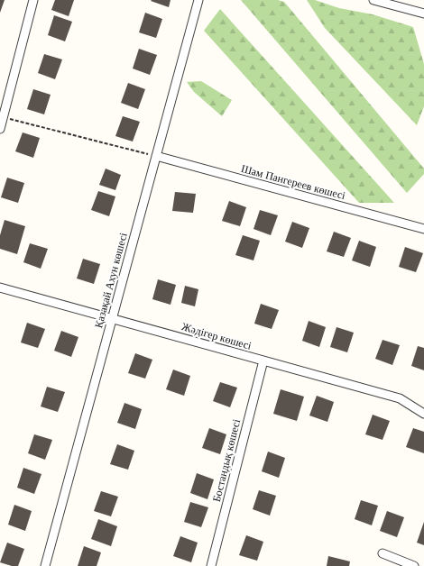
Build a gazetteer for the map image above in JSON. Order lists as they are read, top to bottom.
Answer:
{
  "streets": {
    "street": [
      "Шам Пангереев көшесі",
      "Қазақай Ахун көшесі",
      "Жәдігер көшесі",
      "Бостандық көшесі"
    ]
  },
  "crossings": [
    ["Шам Пангереев көшесі", "Қазақай Ахун көшесі"],
    ["Қазақай Ахун көшесі", "Жәдігер көшесі"],
    ["Жәдігер көшесі", "Бостандық көшесі"]
  ]
}
